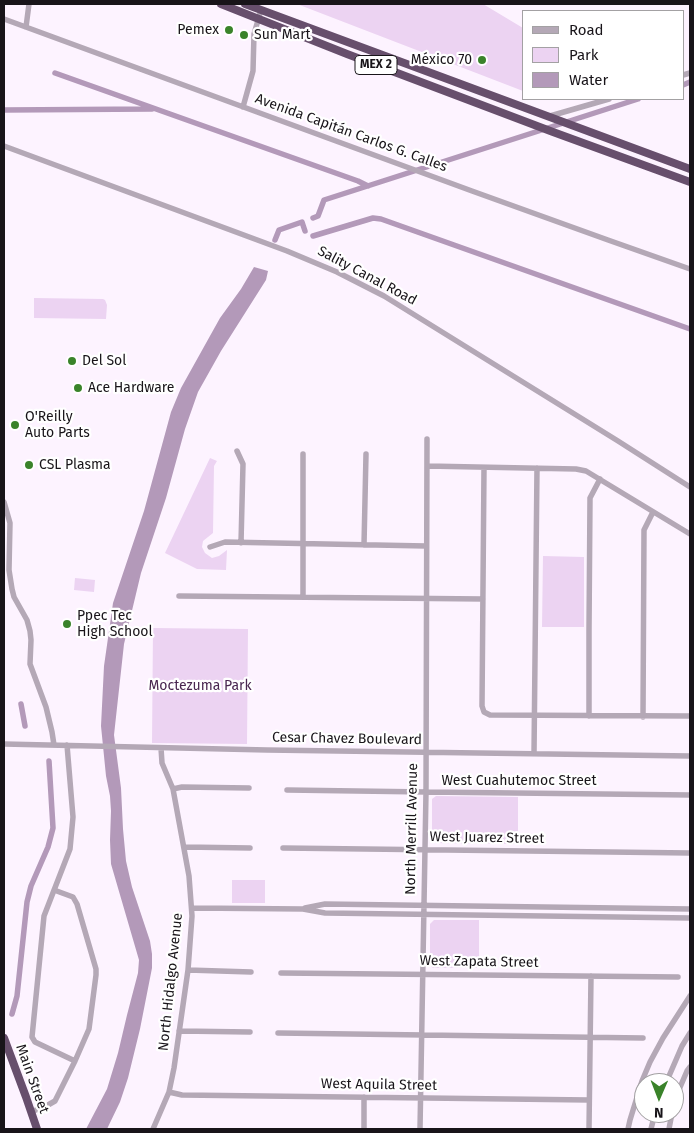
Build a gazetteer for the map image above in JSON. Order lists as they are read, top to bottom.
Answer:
{
  "streets": {
    "highway": ["MEX 2", "Main Street"],
    "street": [
      "Avenida Capitán Carlos G. Calles",
      "Sality Canal Road",
      "Cesar Chavez Boulevard",
      "West Cuahutemoc Street",
      "North Merrill Avenue",
      "West Juarez Street",
      "West Zapata Street",
      "North Hidalgo Avenue",
      "West Aquila Street"
    ]
  },
  "crossings": [
    ["Cesar Chavez Boulevard", "North Merrill Avenue"],
    ["Cesar Chavez Boulevard", "North Hidalgo Avenue"],
    ["West Cuahutemoc Street", "North Merrill Avenue"],
    ["North Merrill Avenue", "West Juarez Street"],
    ["North Merrill Avenue", "West Zapata Street"],
    ["North Merrill Avenue", "West Aquila Street"],
    ["North Hidalgo Avenue", "West Aquila Street"]
  ],
  "parks": ["Moctezuma Park"],
  "places": [
    "Pemex",
    "Sun Mart",
    "México 70",
    "Del Sol",
    "Ace Hardware",
    "O'Reilly Auto Parts",
    "CSL Plasma",
    "Ppec Tec High School"
  ],
  "legend": ["Road", "Park", "Water"],
  "north": "bottom"
}
